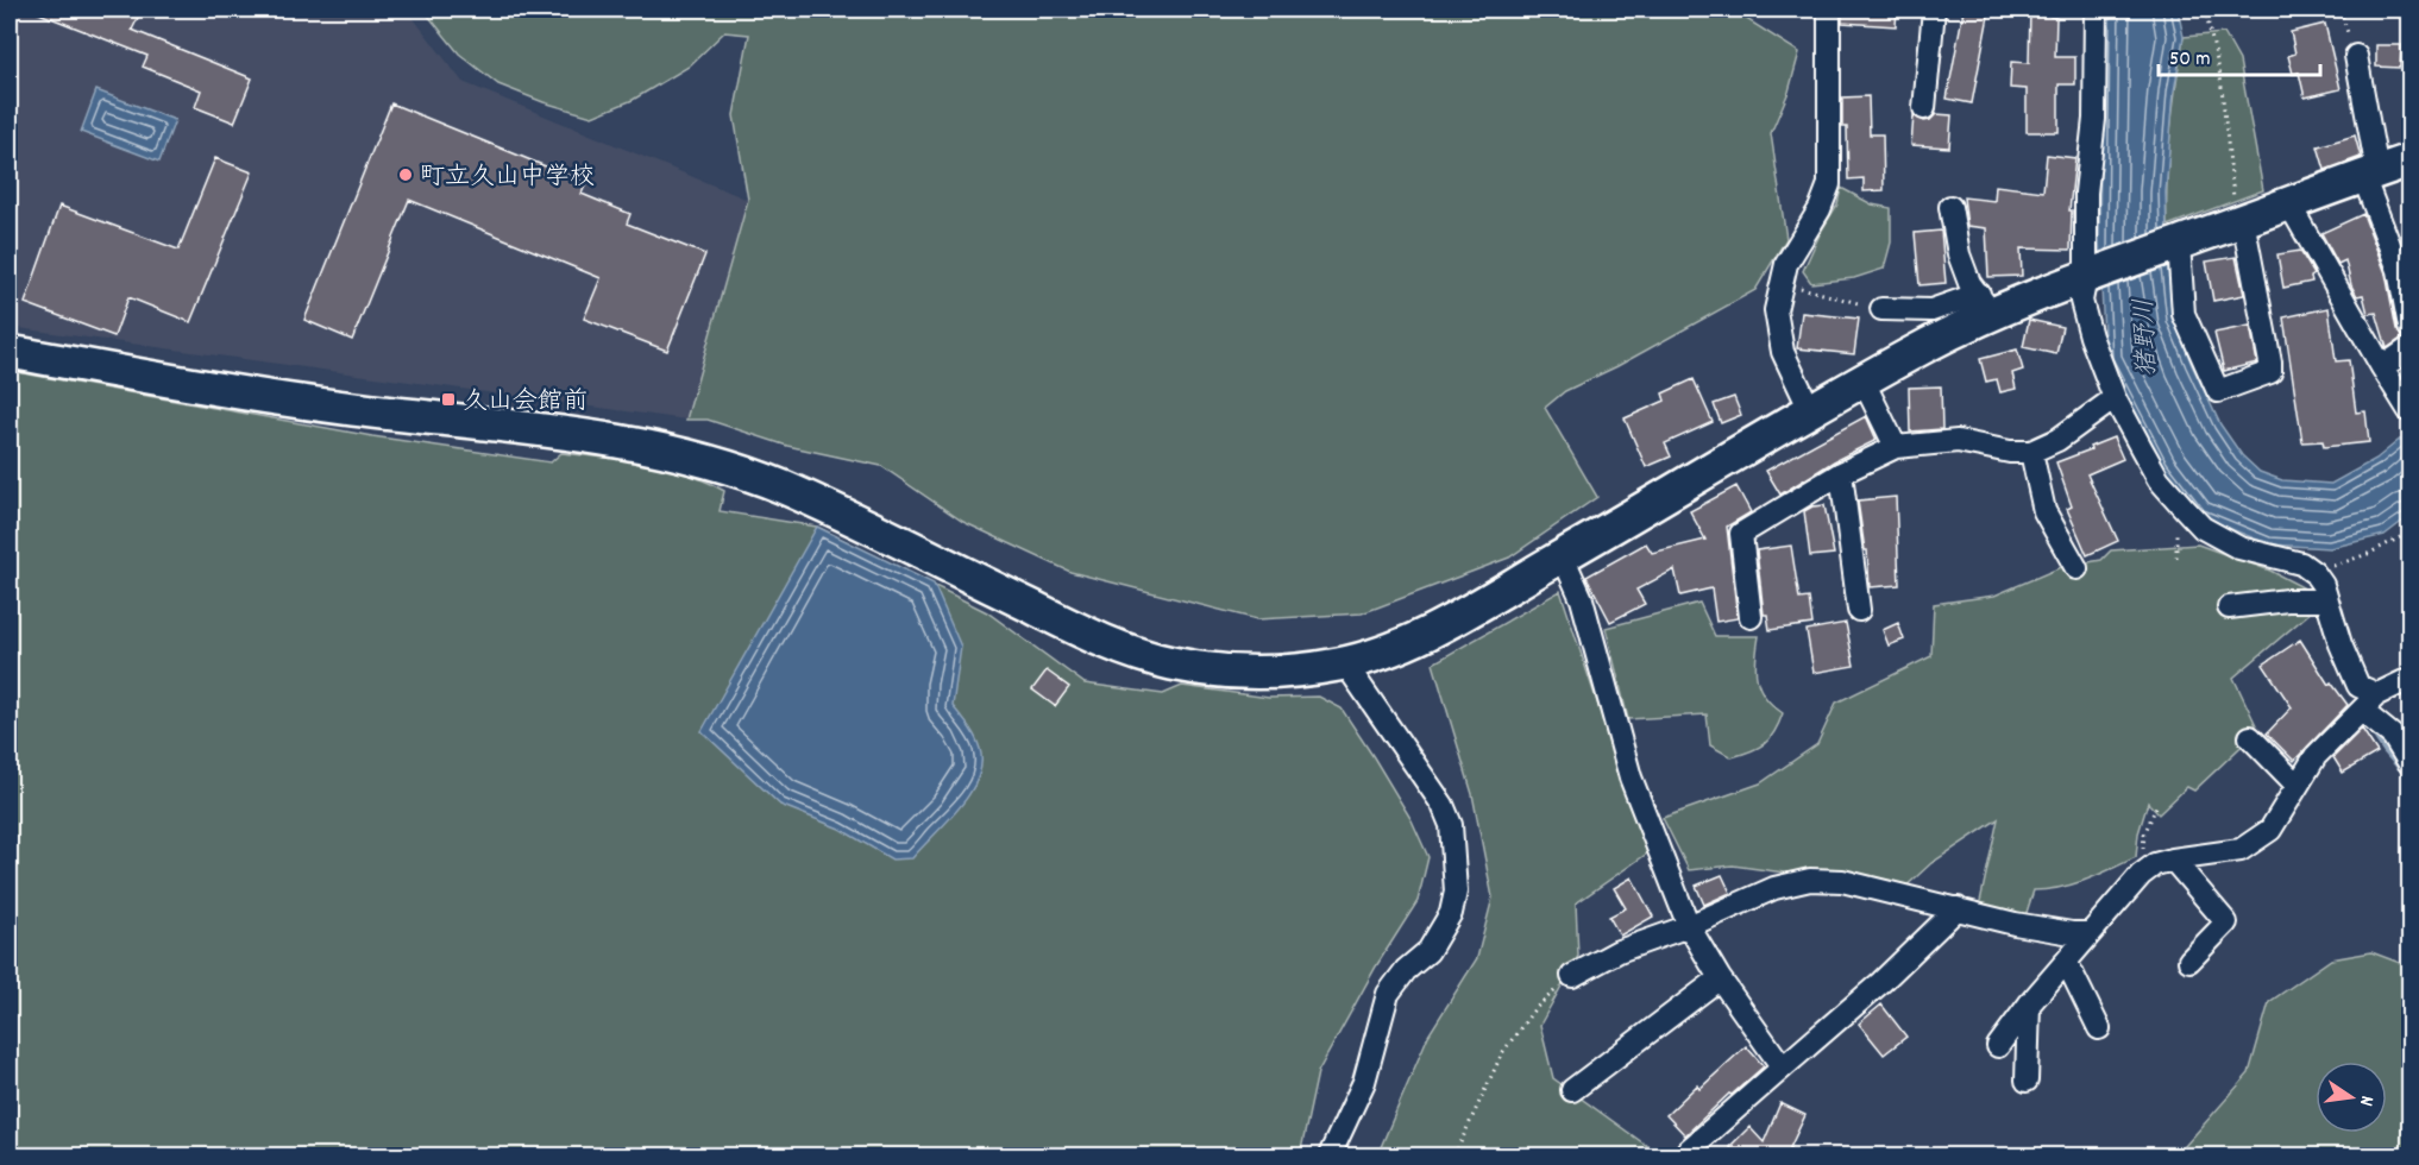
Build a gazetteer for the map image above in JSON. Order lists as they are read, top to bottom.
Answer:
{
  "water": ["猪野川"],
  "places": {
    "other": ["町立久山中学校"],
    "transit": ["久山会館前"]
  },
  "scale_bar": "50 m",
  "north": "right"
}
